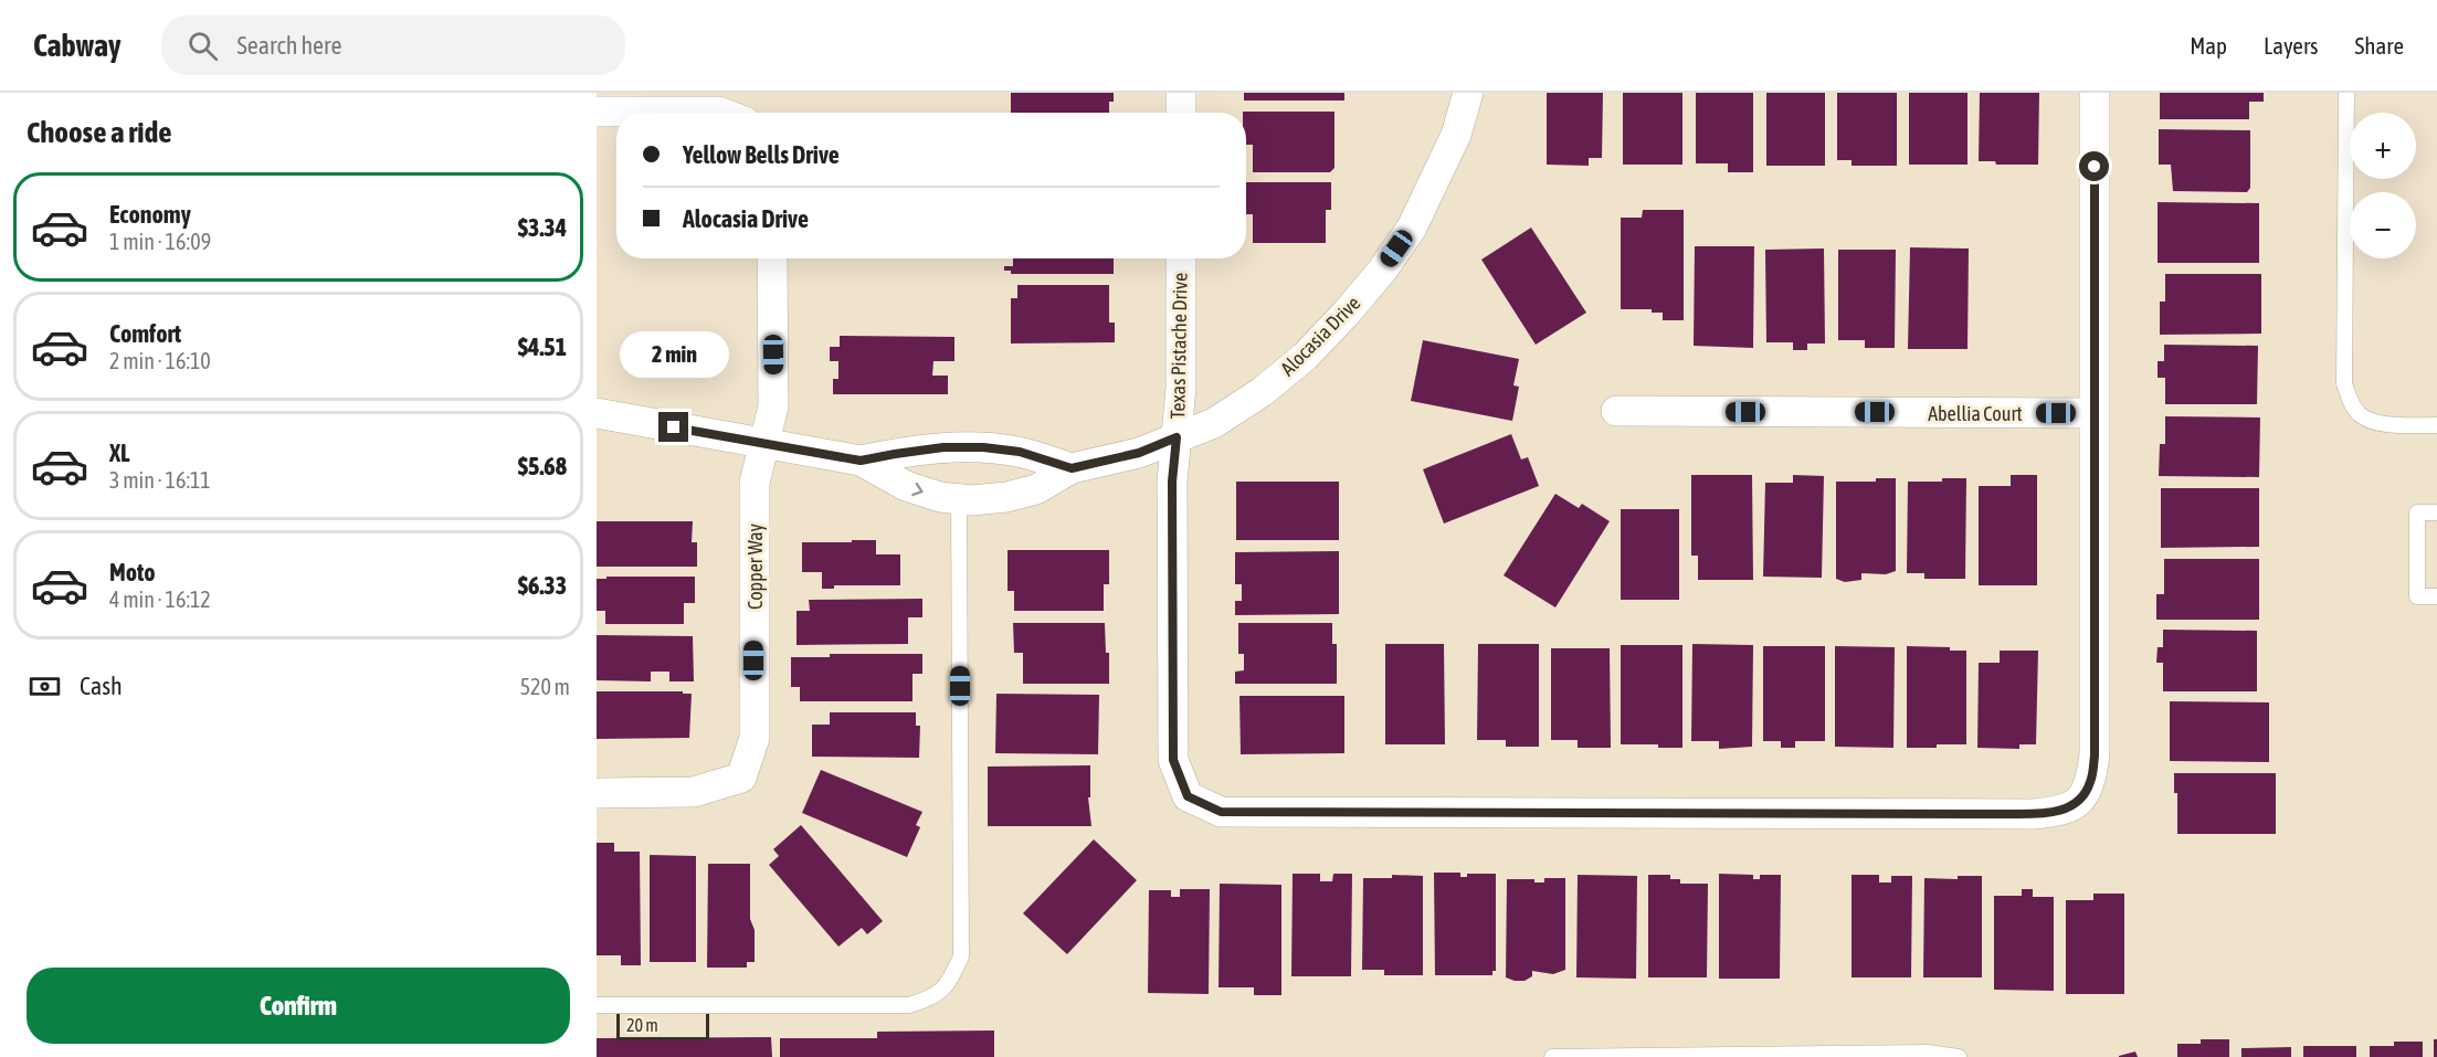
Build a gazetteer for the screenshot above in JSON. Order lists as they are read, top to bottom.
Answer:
{
  "streets": {
    "street": [
      "Alocasia Drive",
      "Texas Pistache Drive",
      "Abellia Court",
      "Copper Way"
    ]
  },
  "crossings": [
    ["Alocasia Drive", "Texas Pistache Drive"],
    ["Alocasia Drive", "Copper Way"],
    ["Texas Pistache Drive", "Abellia Court"]
  ],
  "scale_bar": "20 m",
  "page": {
    "header": "Cabway",
    "search": "Search here",
    "nav": ["Map", "Layers", "Share"],
    "heading": "Choose a ride",
    "map_buttons": ["+", "−"],
    "banner": ["Yellow Bells Drive", "Alocasia Drive"],
    "list": [
      {
        "name": "Economy",
        "note": "1 min · 16:09",
        "value": "$3.34"
      },
      {
        "name": "Comfort",
        "note": "2 min · 16:10",
        "value": "$4.51"
      },
      {
        "name": "XL",
        "note": "3 min · 16:11",
        "value": "$5.68"
      },
      {
        "name": "Moto",
        "note": "4 min · 16:12",
        "value": "$6.33"
      }
    ],
    "bubble": "2 min",
    "pay": ["Cash", "520 m"],
    "buttons": "Confirm",
    "scale": "20 m"
  }
}
